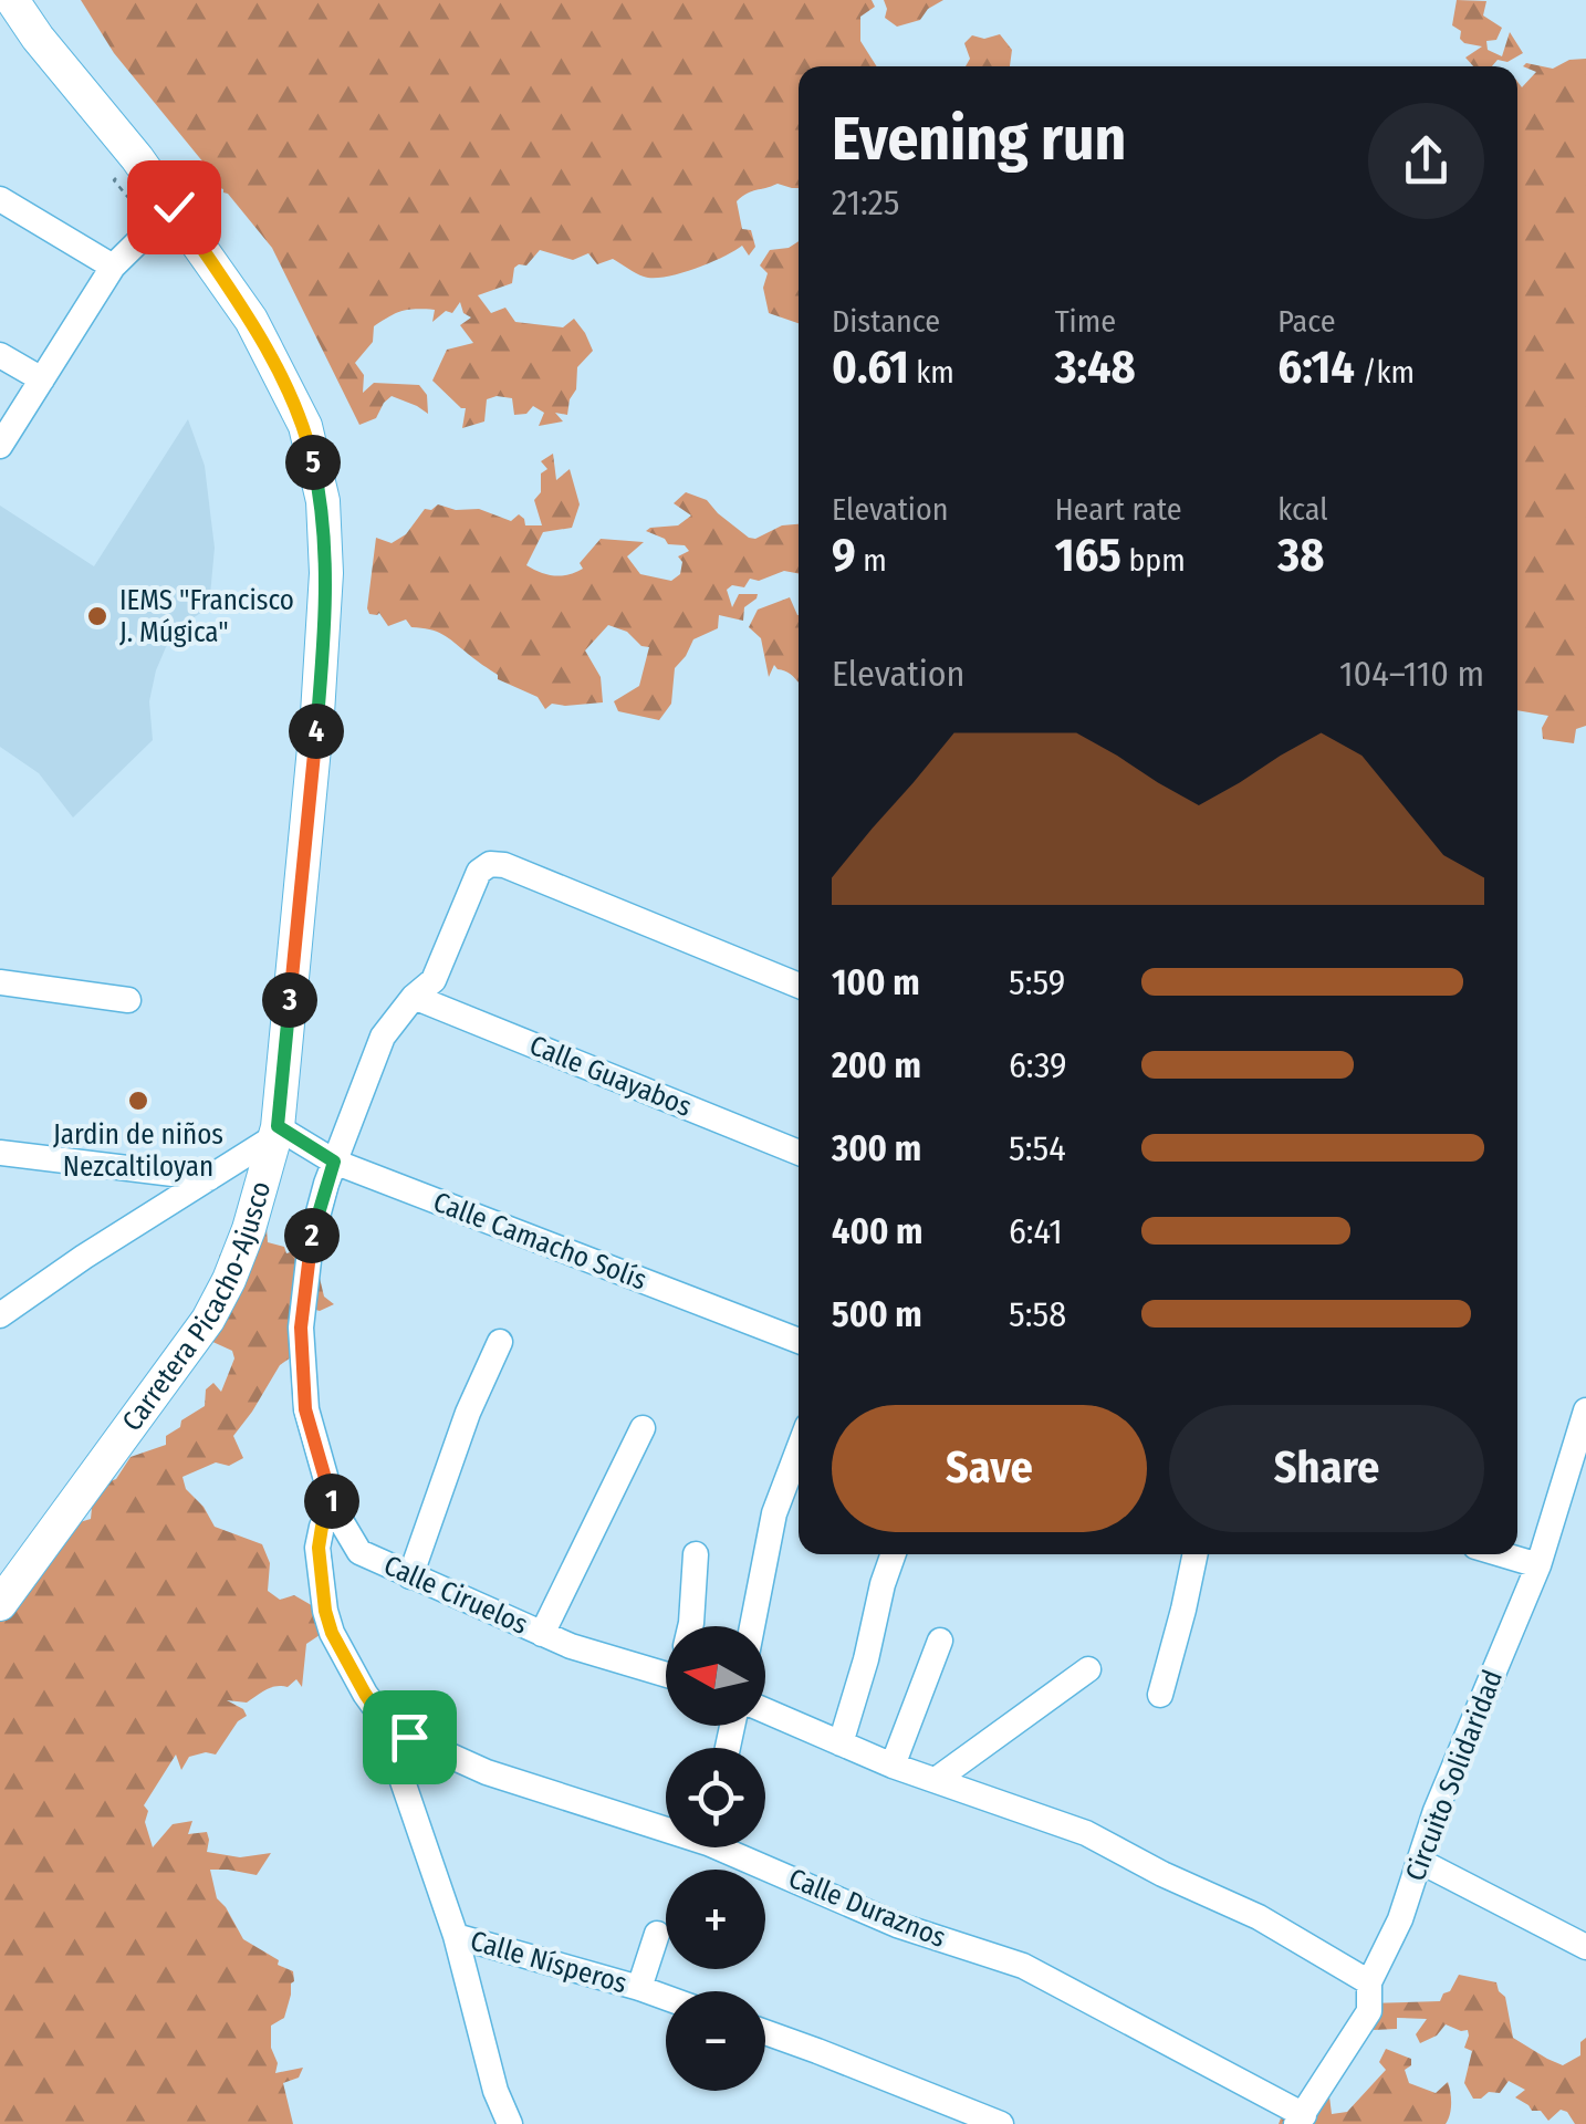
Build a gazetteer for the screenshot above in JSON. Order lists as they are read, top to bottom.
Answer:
{
  "streets": {
    "main road": ["Carretera Picacho-Ajusco"],
    "street": [
      "Calle Guayabos",
      "Calle Camacho Solís",
      "Calle Ciruelos",
      "Circuito Solidaridad",
      "Calle Duraznos",
      "Calle Nísperos"
    ]
  },
  "crossings": [
    ["Calle Guayabos", "Calle Ciruelos"],
    ["Calle Camacho Solís", "Carretera Picacho-Ajusco"],
    ["Calle Camacho Solís", "Calle Ciruelos"],
    ["Calle Ciruelos", "Calle Duraznos"],
    ["Circuito Solidaridad", "Calle Duraznos"]
  ],
  "places": ["IEMS \"Francisco J. Múgica\"", "Jardin de niños Nezcaltiloyan"],
  "north": "left",
  "page": {
    "heading": ["Evening run", "21:25"],
    "stats": [
      ["Distance", "0.61 km"],
      ["Time", "3:48"],
      ["Pace", "6:14 /km"],
      ["Elevation", "9 m"],
      ["Heart rate", "165 bpm"],
      ["kcal", "38"]
    ],
    "pins": [
      "5",
      "4",
      "3",
      "2",
      "1"
    ],
    "chart": ["Elevation", "104–110 m"],
    "list": [
      {
        "name": "100 m",
        "note": "5:59"
      },
      {
        "name": "200 m",
        "note": "6:39"
      },
      {
        "name": "300 m",
        "note": "5:54"
      },
      {
        "name": "400 m",
        "note": "6:41"
      },
      {
        "name": "500 m",
        "note": "5:58"
      }
    ],
    "buttons": ["Save", "Share"],
    "map_buttons": ["+", "−"]
  }
}
